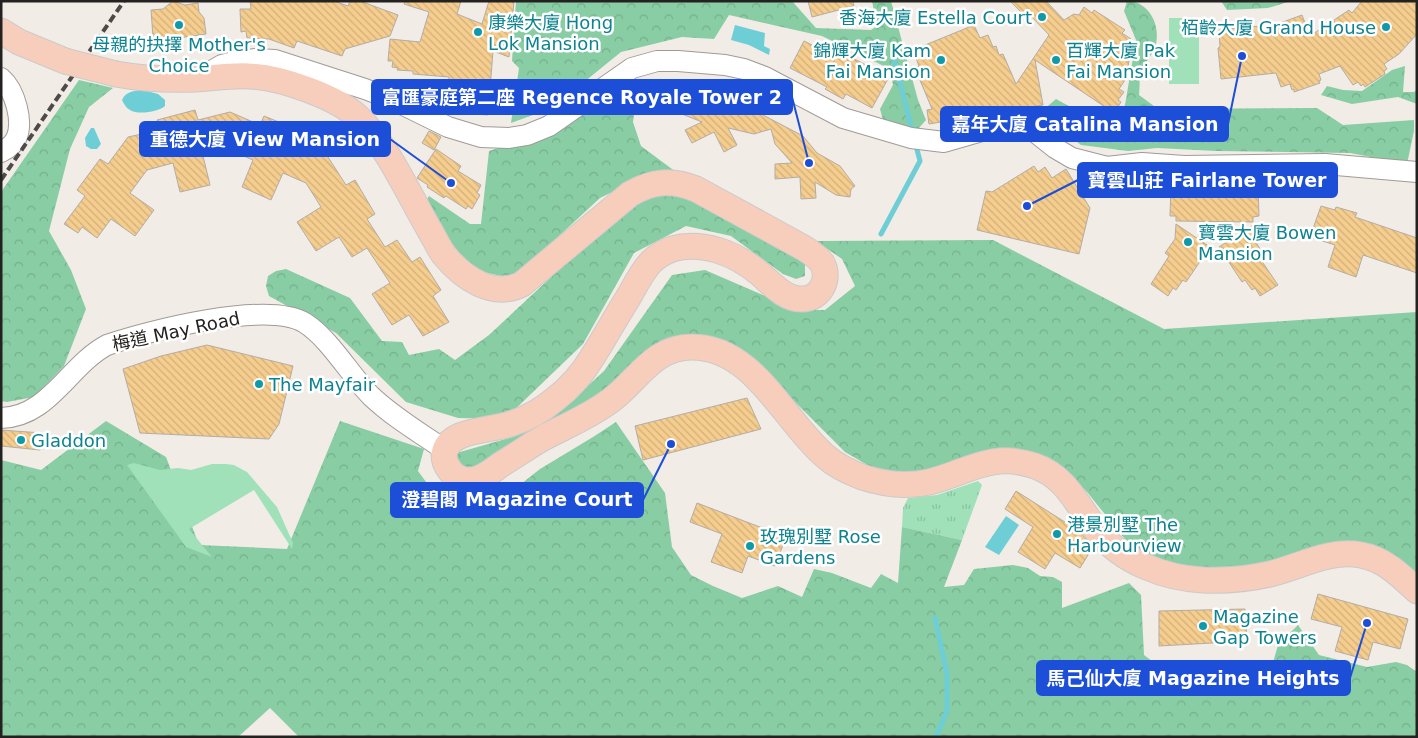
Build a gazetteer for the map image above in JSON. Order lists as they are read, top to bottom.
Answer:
{
  "streets": {
    "street": ["梅道 May Road"]
  },
  "places": [
    "香海大廈 Estella Court",
    "母親的抉擇 Mother's Choice",
    "栢齡大廈 Grand House",
    "康樂大廈 Hong Lok Mansion",
    "嘉年大廈 Catalina Mansion",
    "錦輝大廈 Kam Fai Mansion",
    "百輝大廈 Pak Fai Mansion",
    "富匯豪庭第二座 Regence Royale Tower 2",
    "重德大廈 View Mansion",
    "寶雲山莊 Fairlane Tower",
    "寶雲大廈 Bowen Mansion",
    "The Mayfair",
    "Gladdon",
    "澄碧閣 Magazine Court",
    "港景別墅 The Harbourview",
    "玫瑰別墅 Rose Gardens",
    "馬己仙大廈 Magazine Heights",
    "Magazine Gap Towers"
  ]
}
